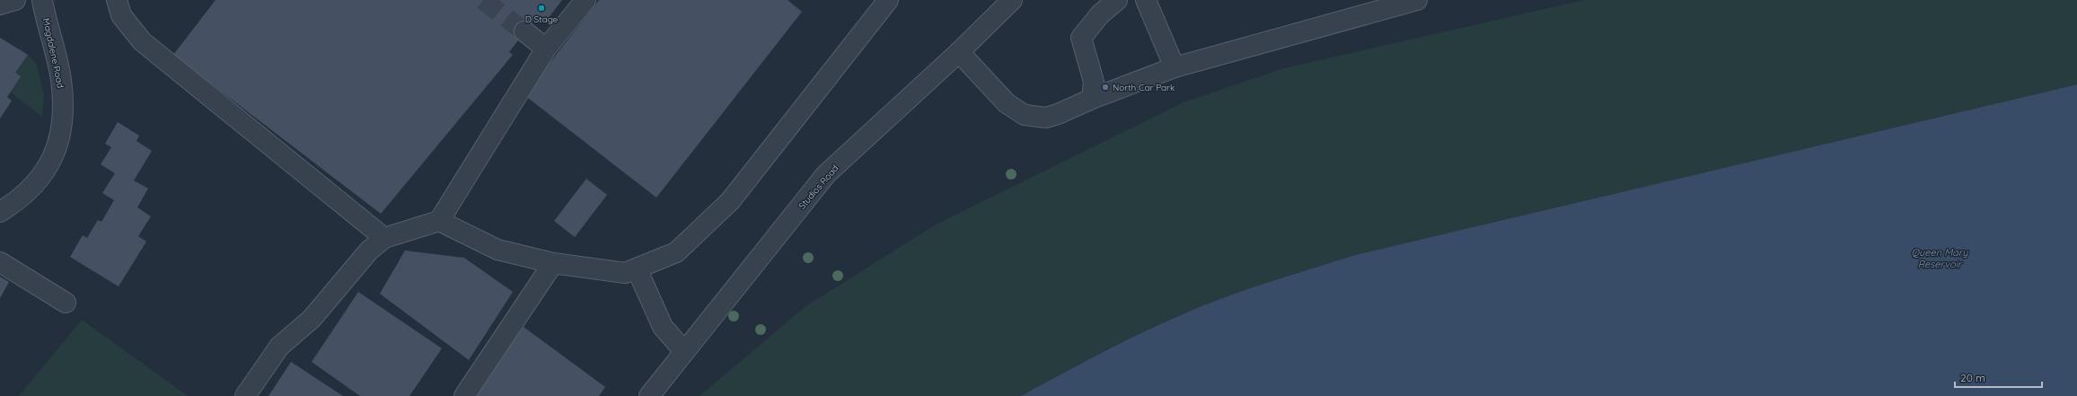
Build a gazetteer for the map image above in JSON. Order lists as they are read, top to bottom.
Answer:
{
  "streets": {
    "street": ["Magdalene Road", "Studios Road"]
  },
  "water": ["Queen Mary Reservoir"],
  "places": ["D Stage", "North Car Park"],
  "scale_bar": "20 m"
}
